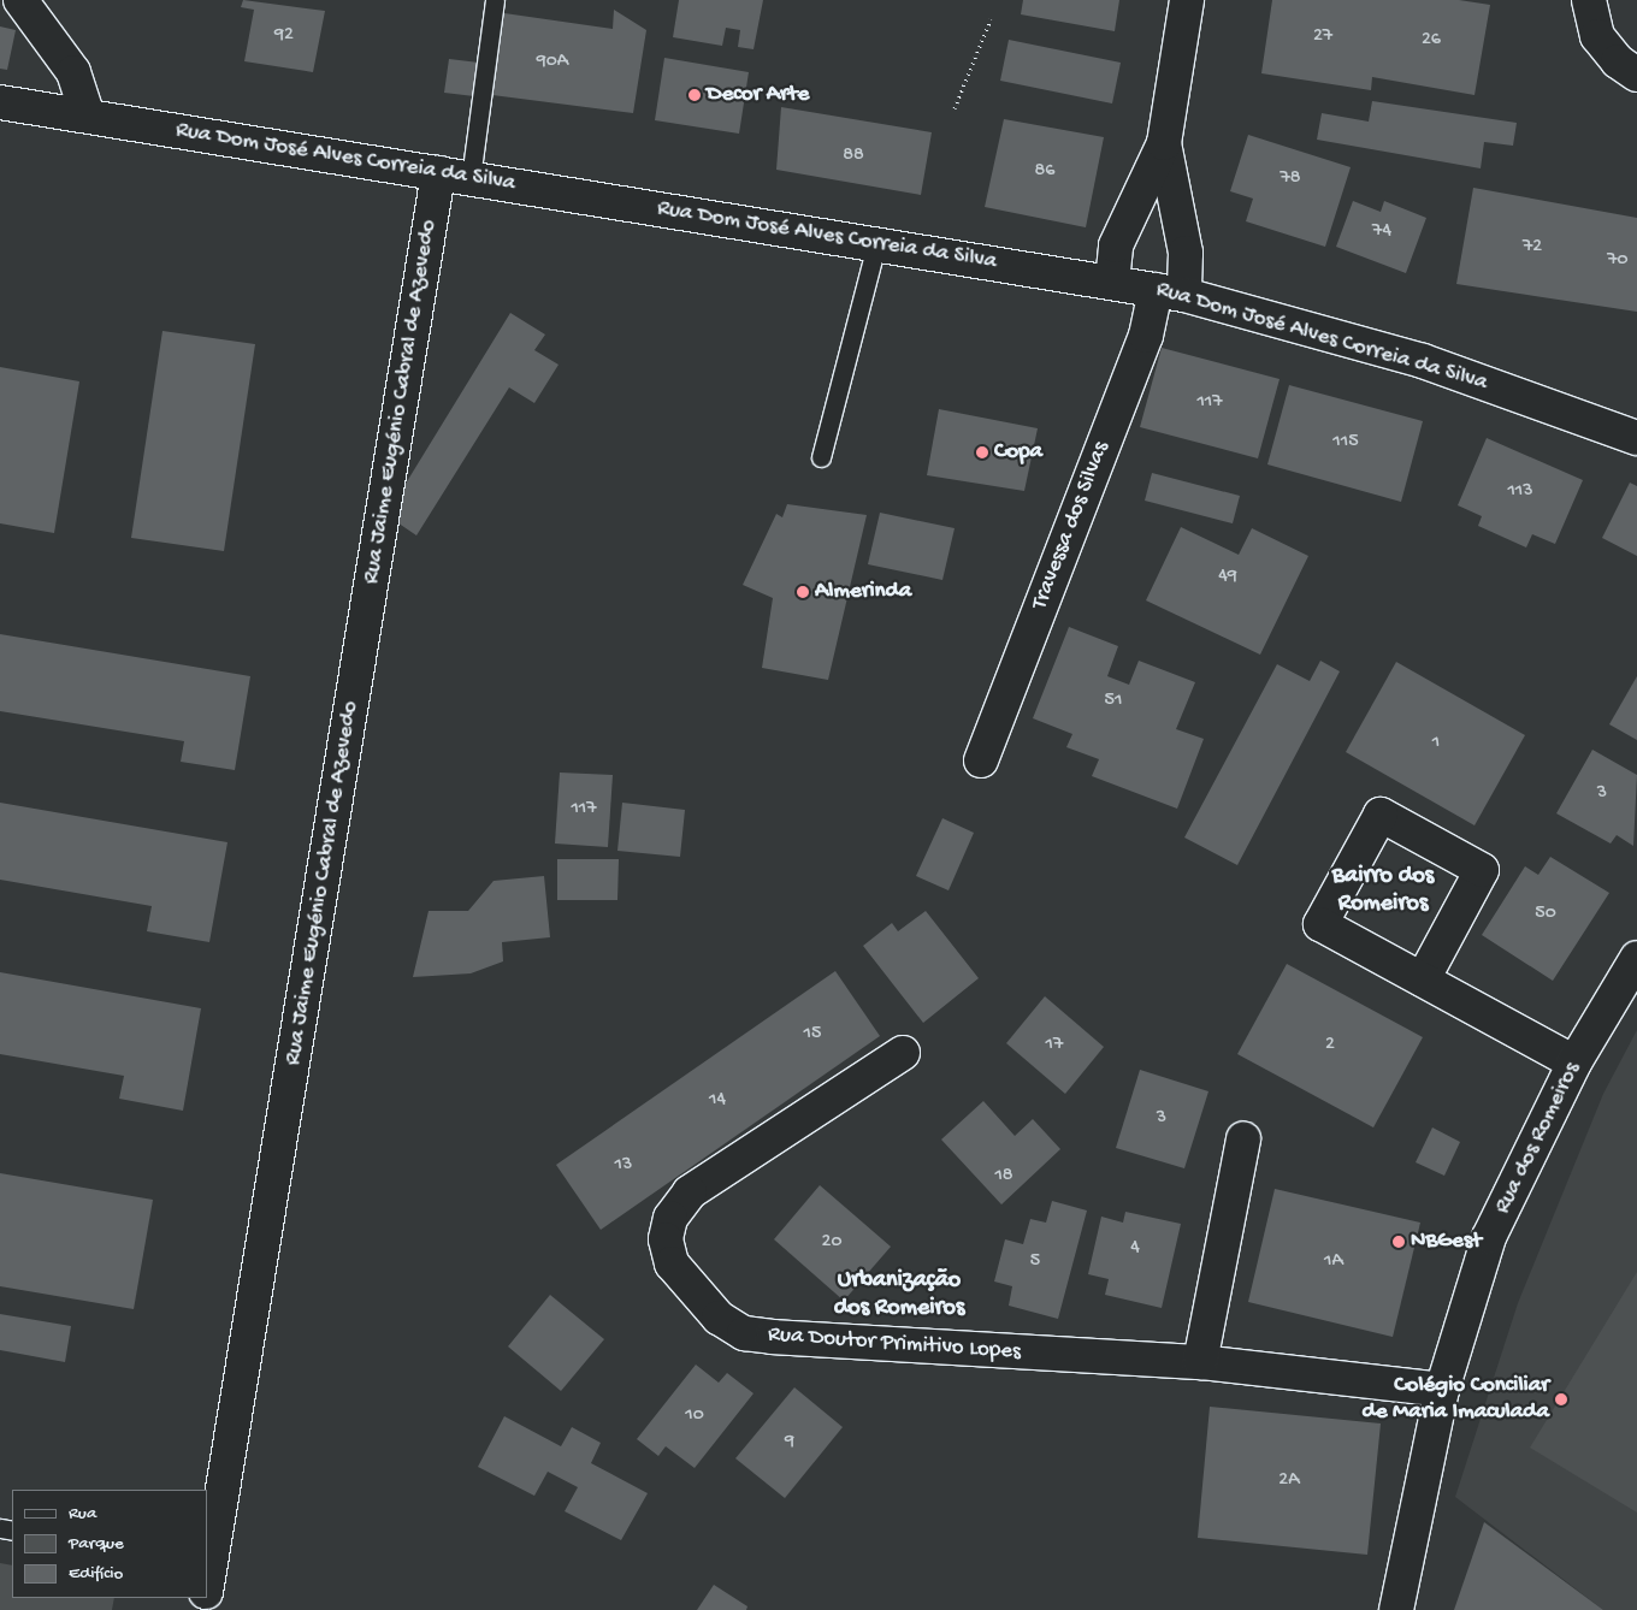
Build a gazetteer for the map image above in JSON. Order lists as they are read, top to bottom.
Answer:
{
  "streets": {
    "street": [
      "Rua Dom José Alves Correia da Silva",
      "Rua Jaime Eugénio Cabral de Azevedo",
      "Travessa dos Silvas",
      "Rua dos Romeiros",
      "Rua Doutor Primitivo Lopes"
    ]
  },
  "crossings": [
    ["Rua Dom José Alves Correia da Silva", "Rua Jaime Eugénio Cabral de Azevedo"],
    ["Rua Dom José Alves Correia da Silva", "Travessa dos Silvas"],
    ["Rua dos Romeiros", "Rua Doutor Primitivo Lopes"]
  ],
  "districts": ["Bairro dos Romeiros", "Urbanização dos Romeiros"],
  "places": [
    "Decor Arte",
    "Copa",
    "Almerinda",
    "NBGest",
    "Colégio Conciliar de Maria Imaculada"
  ],
  "house_numbers": [
    "92",
    "27",
    "26",
    "90A",
    "88",
    "86",
    "78",
    "74",
    "72",
    "70",
    "117",
    "115",
    "113",
    "49",
    "51",
    "1",
    "3",
    "117",
    "50",
    "15",
    "17",
    "2",
    "14",
    "3",
    "13",
    "18",
    "20",
    "4",
    "5",
    "1A",
    "10",
    "9",
    "2A"
  ],
  "legend": ["Rua", "Parque", "Edifício"]
}
